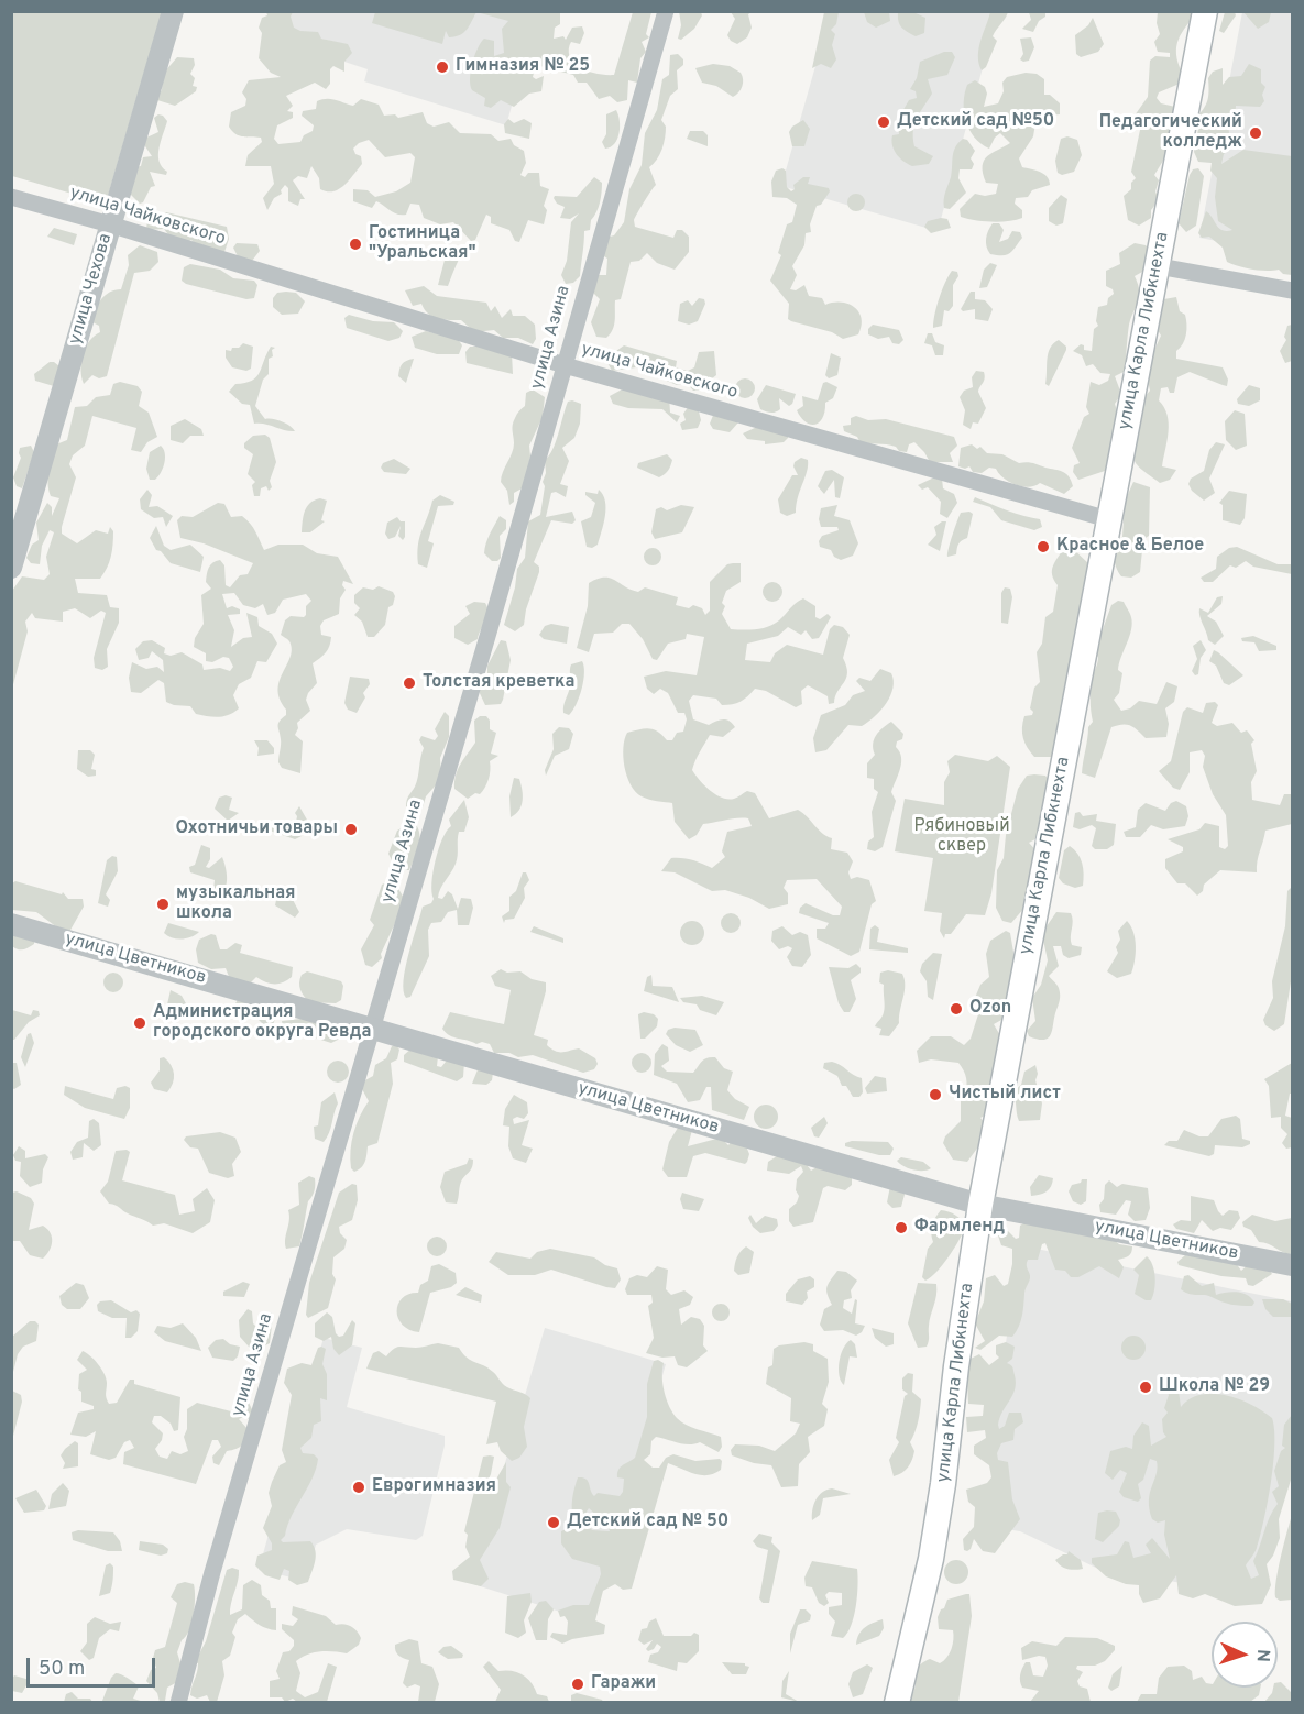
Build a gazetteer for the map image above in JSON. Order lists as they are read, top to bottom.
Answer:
{
  "streets": {
    "main road": ["улица Карла Либкнехта"],
    "street": [
      "улица Чайковского",
      "улица Чехова",
      "улица Азина",
      "улица Цветников"
    ]
  },
  "crossings": [
    ["улица Чайковского", "улица Чехова"],
    ["улица Чайковского", "улица Карла Либкнехта"],
    ["улица Чайковского", "улица Азина"],
    ["улица Карла Либкнехта", "улица Цветников"],
    ["улица Азина", "улица Цветников"]
  ],
  "parks": ["Рябиновый сквер"],
  "places": [
    "Гимназия № 25",
    "Детский сад №50",
    "Педагогический колледж",
    "Гостиница \"Уральская\"",
    "Красное & Белое",
    "Толстая креветка",
    "Охотничьи товары",
    "музыкальная школа",
    "Ozon",
    "Администрация городского округа Ревда",
    "Чистый лист",
    "Фармленд",
    "Школа № 29",
    "Еврогимназия",
    "Детский сад № 50",
    "Гаражи"
  ],
  "scale_bar": "50 m",
  "north": "right"
}
